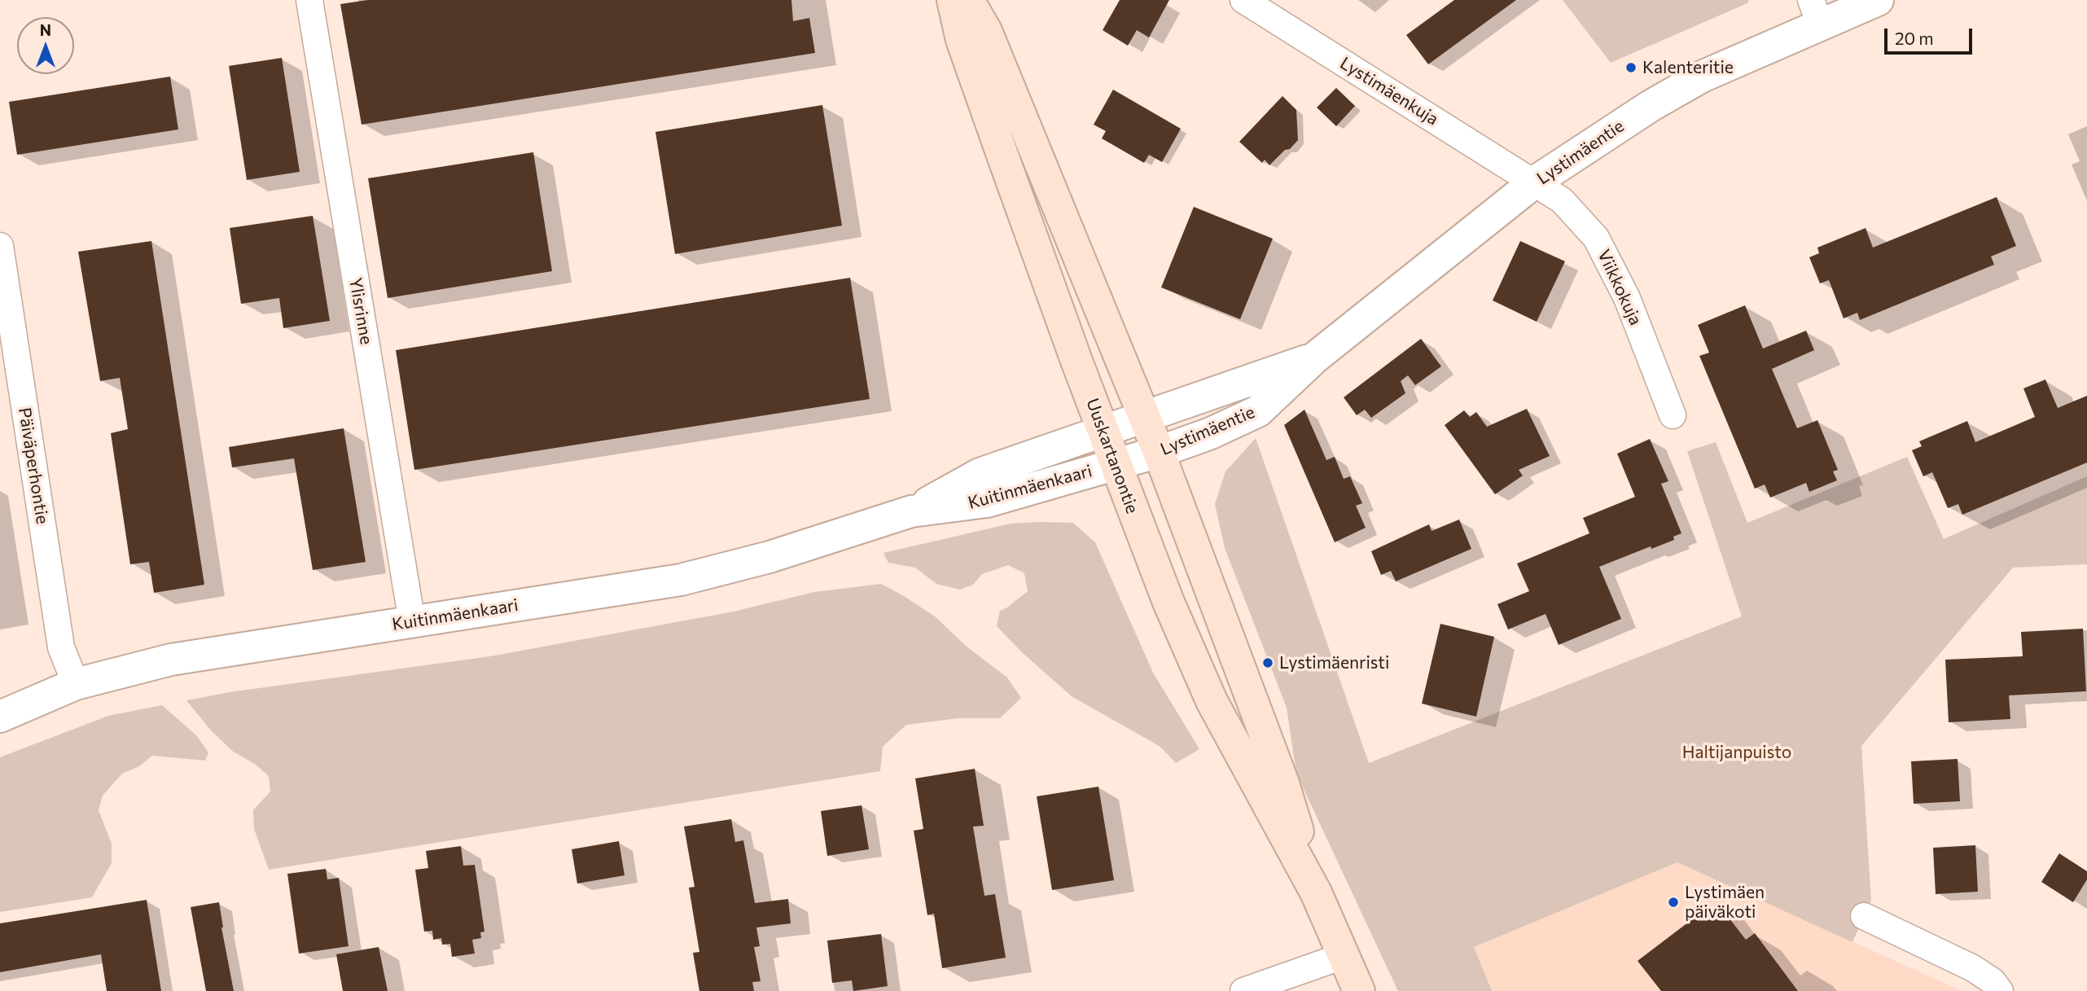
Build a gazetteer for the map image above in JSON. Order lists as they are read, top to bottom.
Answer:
{
  "streets": {
    "main road": ["Uuskartanontie"],
    "street": [
      "Lystimäenkuja",
      "Lystimäentie",
      "Viikkokuja",
      "Ylisrinne",
      "Päiväperhontie",
      "Kuitinmäenkaari"
    ]
  },
  "crossings": [
    ["Lystimäenkuja", "Lystimäentie"],
    ["Lystimäenkuja", "Viikkokuja"],
    ["Lystimäentie", "Viikkokuja"],
    ["Lystimäentie", "Uuskartanontie"],
    ["Lystimäentie", "Kuitinmäenkaari"],
    ["Ylisrinne", "Kuitinmäenkaari"],
    ["Uuskartanontie", "Kuitinmäenkaari"],
    ["Päiväperhontie", "Kuitinmäenkaari"]
  ],
  "parks": ["Haltijanpuisto"],
  "places": ["Kalenteritie", "Lystimäenristi", "Lystimäen päiväkoti"],
  "scale_bar": "20 m",
  "north": "top"
}
